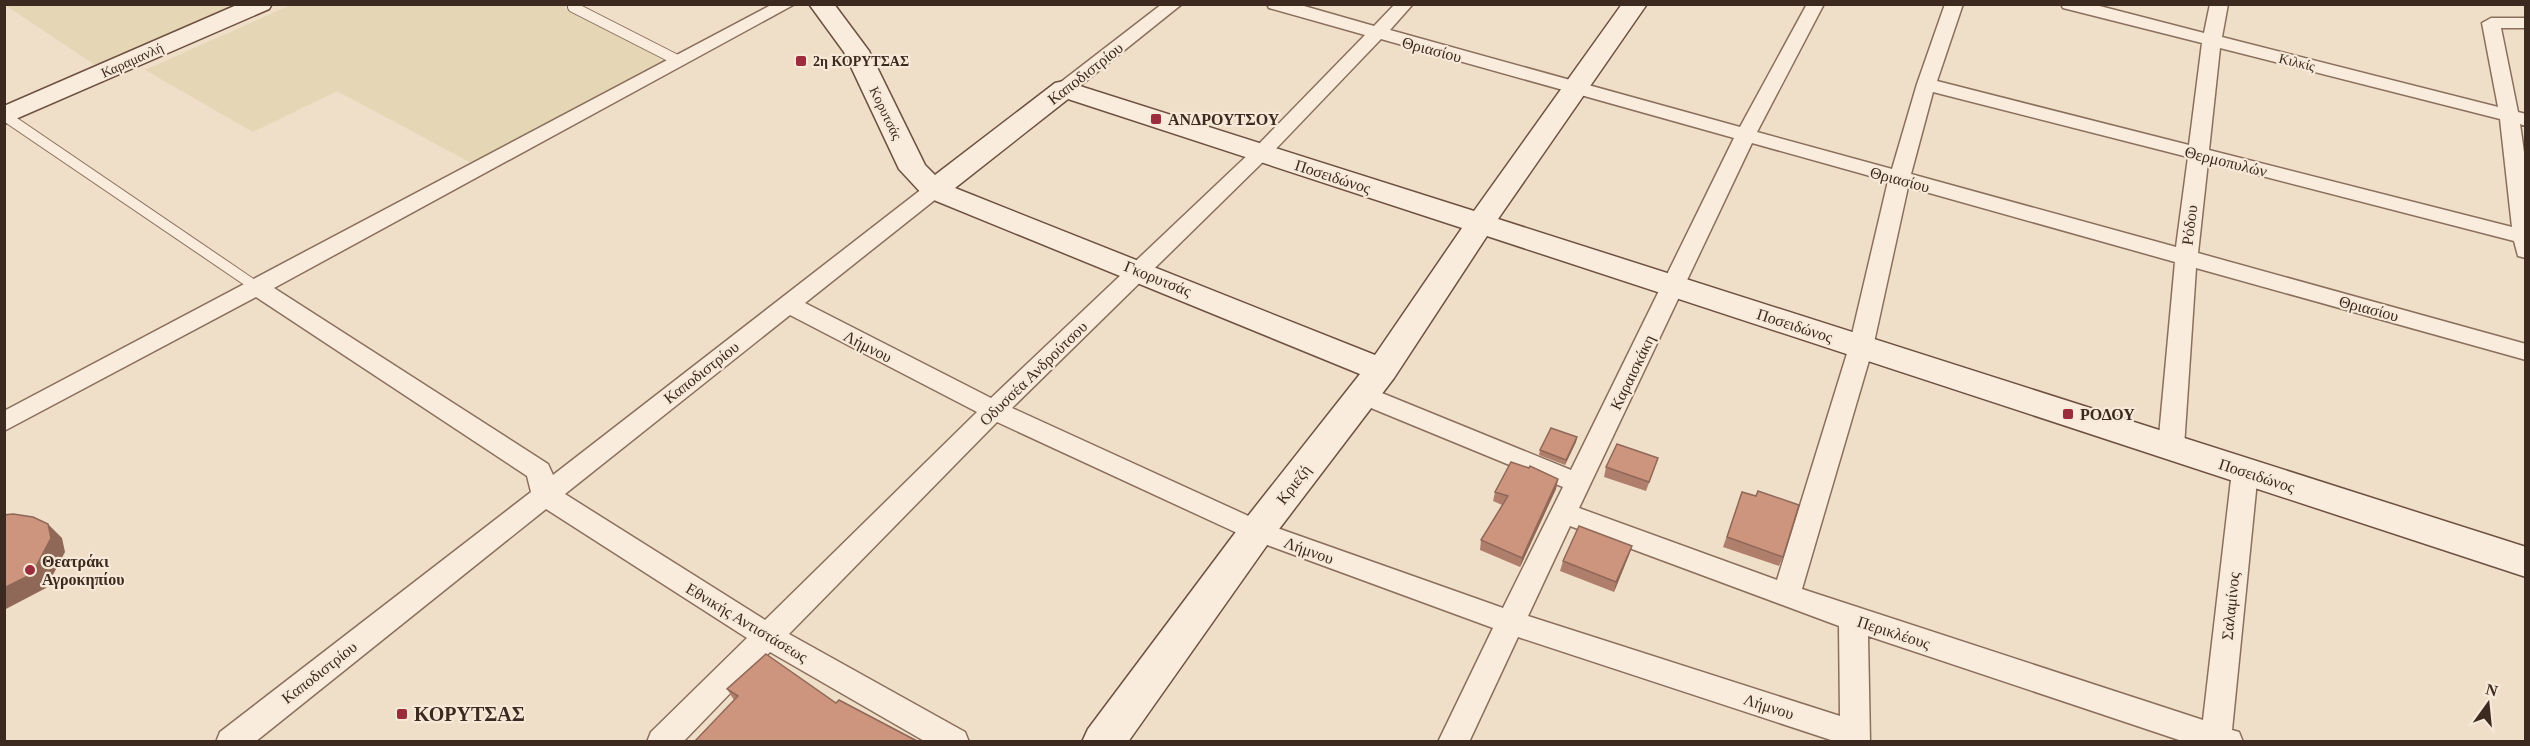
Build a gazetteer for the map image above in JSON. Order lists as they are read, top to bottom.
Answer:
{
  "streets": {
    "street": [
      "Θριασίου",
      "Καραμανλή",
      "Κιλκίς",
      "Καποδιστρίου",
      "Κορυτσάς",
      "Θερμοπυλών",
      "Ποσειδώνος",
      "Ρόδου",
      "Γκορυτσάς",
      "Λήμνου",
      "Καραισκάκη",
      "Οδυσσέα Ανδρούτσου",
      "Κριεζή",
      "Σαλαμίνος",
      "Εθνικής Αντιστάσεως",
      "Περικλέους"
    ]
  },
  "crossings": [
    ["Θριασίου", "Ρόδου"],
    ["Θριασίου", "Καραισκάκη"],
    ["Θριασίου", "Οδυσσέα Ανδρούτσου"],
    ["Θριασίου", "Κριεζή"],
    ["Κιλκίς", "Ρόδου"],
    ["Καποδιστρίου", "Κορυτσάς"],
    ["Καποδιστρίου", "Ποσειδώνος"],
    ["Καποδιστρίου", "Γκορυτσάς"],
    ["Καποδιστρίου", "Λήμνου"],
    ["Καποδιστρίου", "Εθνικής Αντιστάσεως"],
    ["Κορυτσάς", "Γκορυτσάς"],
    ["Θερμοπυλών", "Ρόδου"],
    ["Ποσειδώνος", "Ρόδου"],
    ["Ποσειδώνος", "Καραισκάκη"],
    ["Ποσειδώνος", "Οδυσσέα Ανδρούτσου"],
    ["Ποσειδώνος", "Κριεζή"],
    ["Ποσειδώνος", "Σαλαμίνος"],
    ["Γκορυτσάς", "Καραισκάκη"],
    ["Γκορυτσάς", "Οδυσσέα Ανδρούτσου"],
    ["Γκορυτσάς", "Κριεζή"],
    ["Λήμνου", "Καραισκάκη"],
    ["Λήμνου", "Οδυσσέα Ανδρούτσου"],
    ["Λήμνου", "Κριεζή"],
    ["Καραισκάκη", "Περικλέους"],
    ["Οδυσσέα Ανδρούτσου", "Εθνικής Αντιστάσεως"],
    ["Σαλαμίνος", "Περικλέους"]
  ],
  "places": {
    "transit": [
      "2η ΚΟΡΥΤΣΑΣ",
      "ΑΝΔΡΟΥΤΣΟΥ",
      "ΡΟΔΟΥ",
      "ΚΟΡΥΤΣΑΣ"
    ],
    "other": ["Θεατράκι Αγροκηπίου"]
  },
  "north": "top"
}
